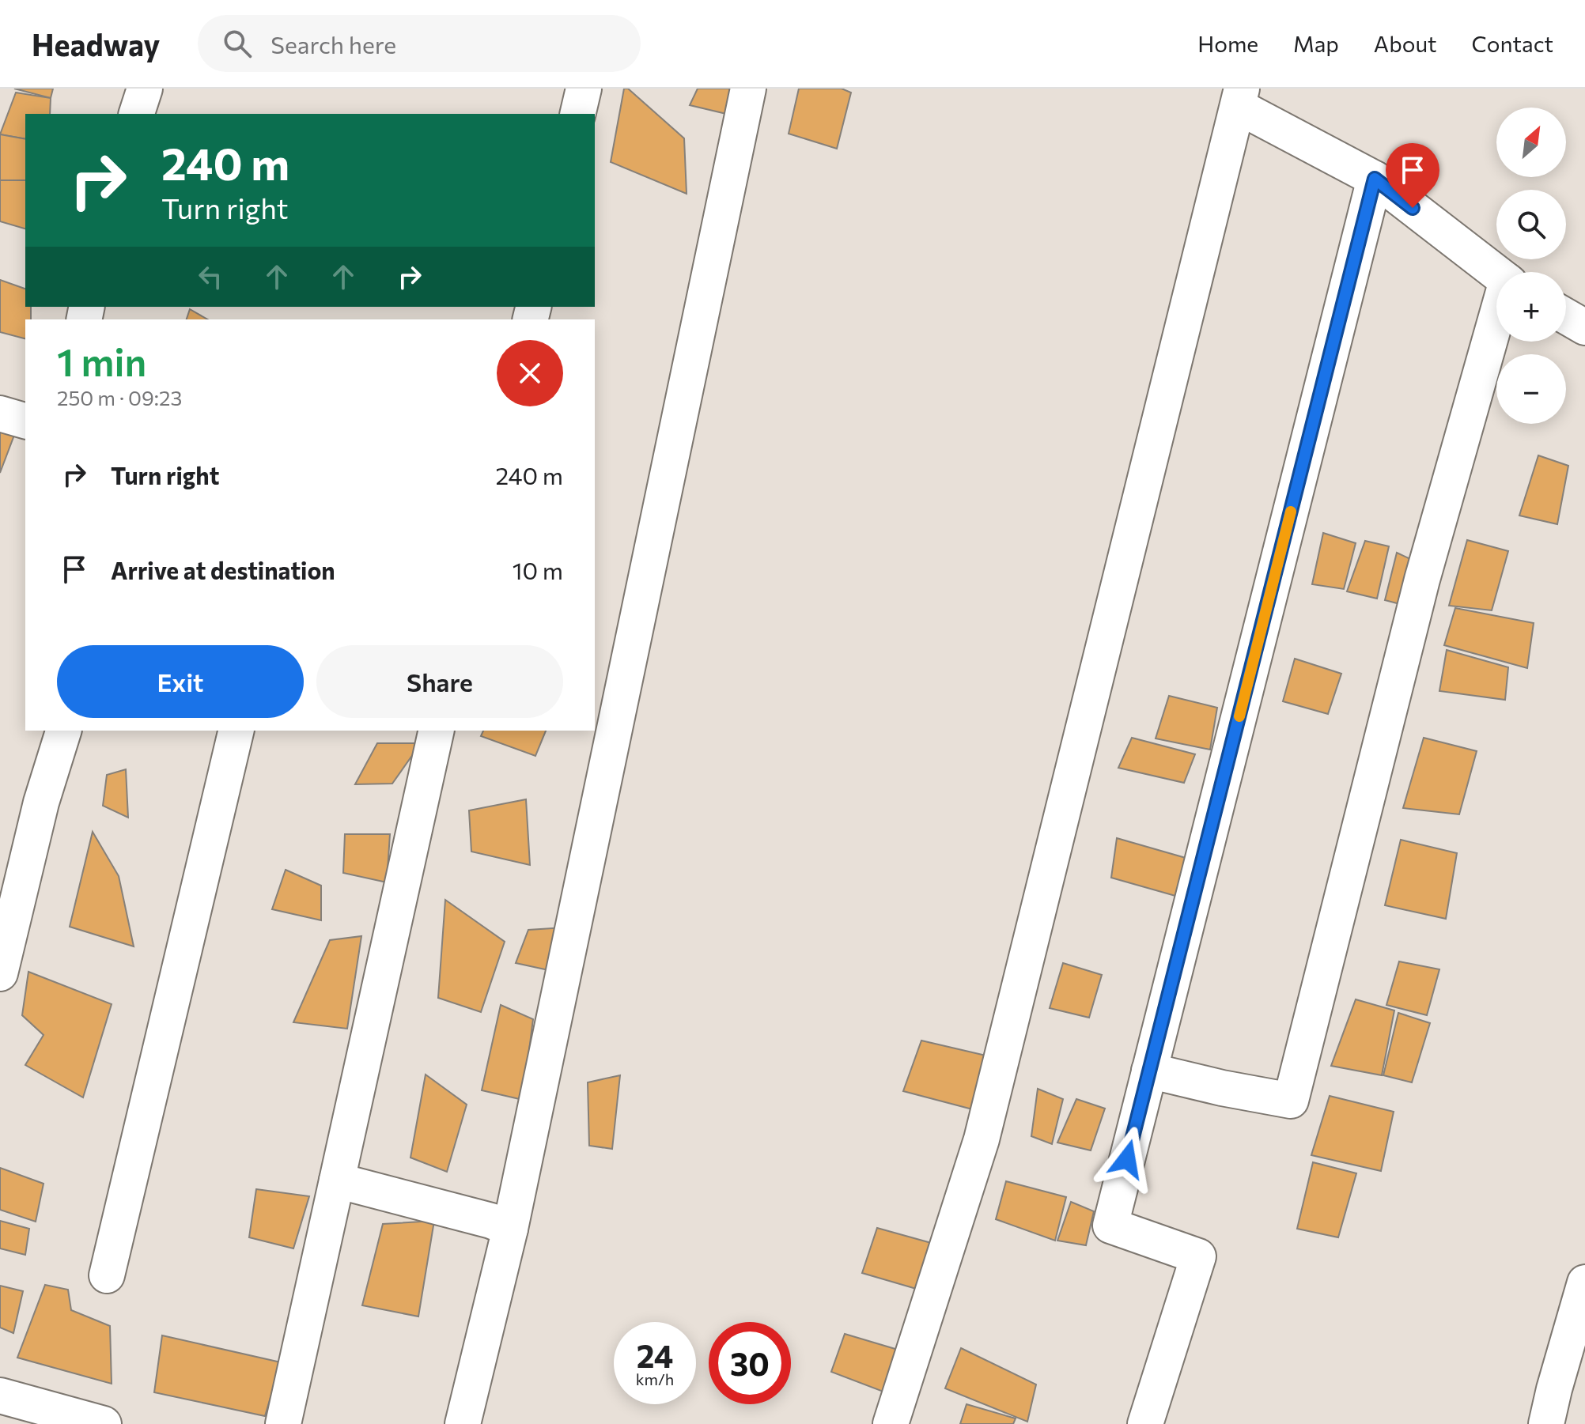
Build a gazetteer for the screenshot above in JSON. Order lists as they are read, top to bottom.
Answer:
{
  "north": "top right",
  "page": {
    "header": "Headway",
    "search": "Search here",
    "nav": [
      "Home",
      "Map",
      "About",
      "Contact"
    ],
    "map_buttons": ["+", "−"],
    "turn": ["240 m", "Turn right"],
    "heading": ["1 min", "250 m · 09:23"],
    "list": [
      {
        "name": "Turn right",
        "value": "240 m"
      },
      {
        "name": "Arrive at destination",
        "value": "10 m"
      }
    ],
    "buttons": ["Exit", "Share"],
    "speed": "24 km/h",
    "limit": "30"
  }
}
